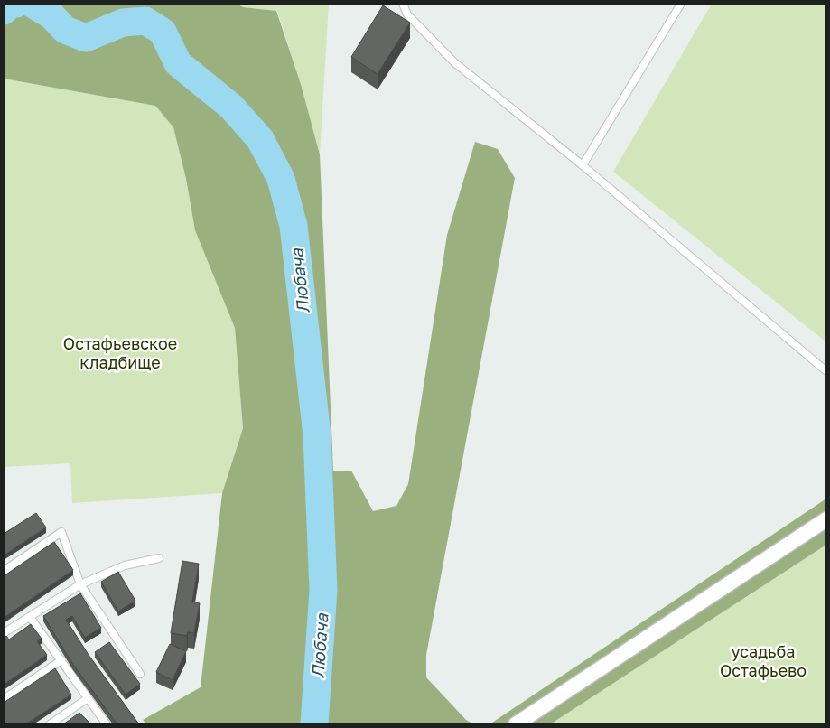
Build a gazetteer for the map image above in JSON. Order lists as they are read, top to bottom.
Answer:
{
  "water": ["Любача"],
  "parks": ["Остафьевское кладбище", "усадьба Остафьево"]
}
